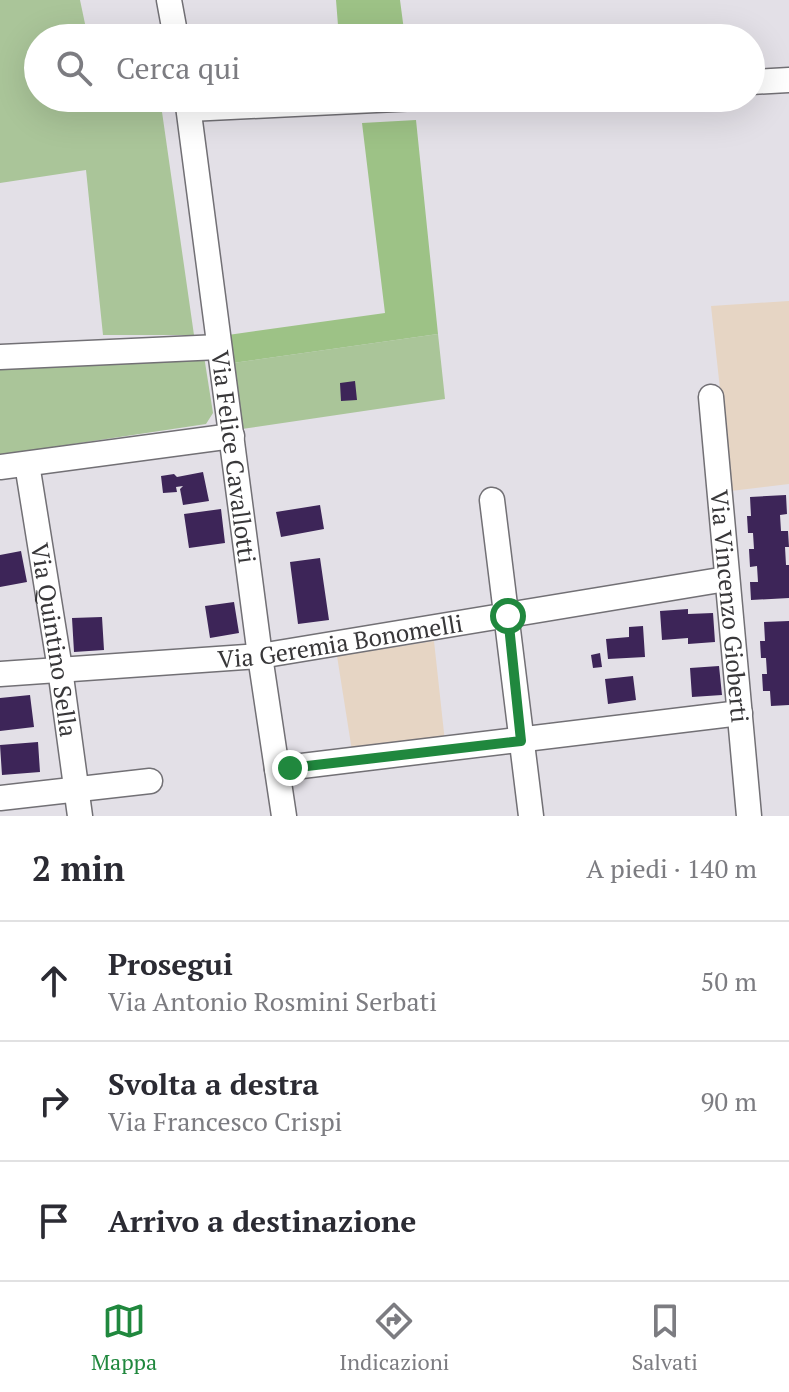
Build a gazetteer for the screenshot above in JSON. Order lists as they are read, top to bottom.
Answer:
{
  "streets": {
    "street": [
      "Via Felice Cavallotti",
      "Via Vincenzo Gioberti",
      "Via Quintino Sella",
      "Via Geremia Bonomelli"
    ]
  },
  "crossings": [
    ["Via Felice Cavallotti", "Via Geremia Bonomelli"],
    ["Via Vincenzo Gioberti", "Via Geremia Bonomelli"],
    ["Via Quintino Sella", "Via Geremia Bonomelli"]
  ],
  "page": {
    "search": "Cerca qui",
    "heading": ["2 min", "A piedi · 140 m"],
    "list": [
      ["Prosegui", "Via Antonio Rosmini Serbati", "50 m"],
      ["Svolta a destra", "Via Francesco Crispi", "90 m"],
      "Arrivo a destinazione"
    ],
    "nav": ["Mappa", "Indicazioni", "Salvati"]
  }
}
